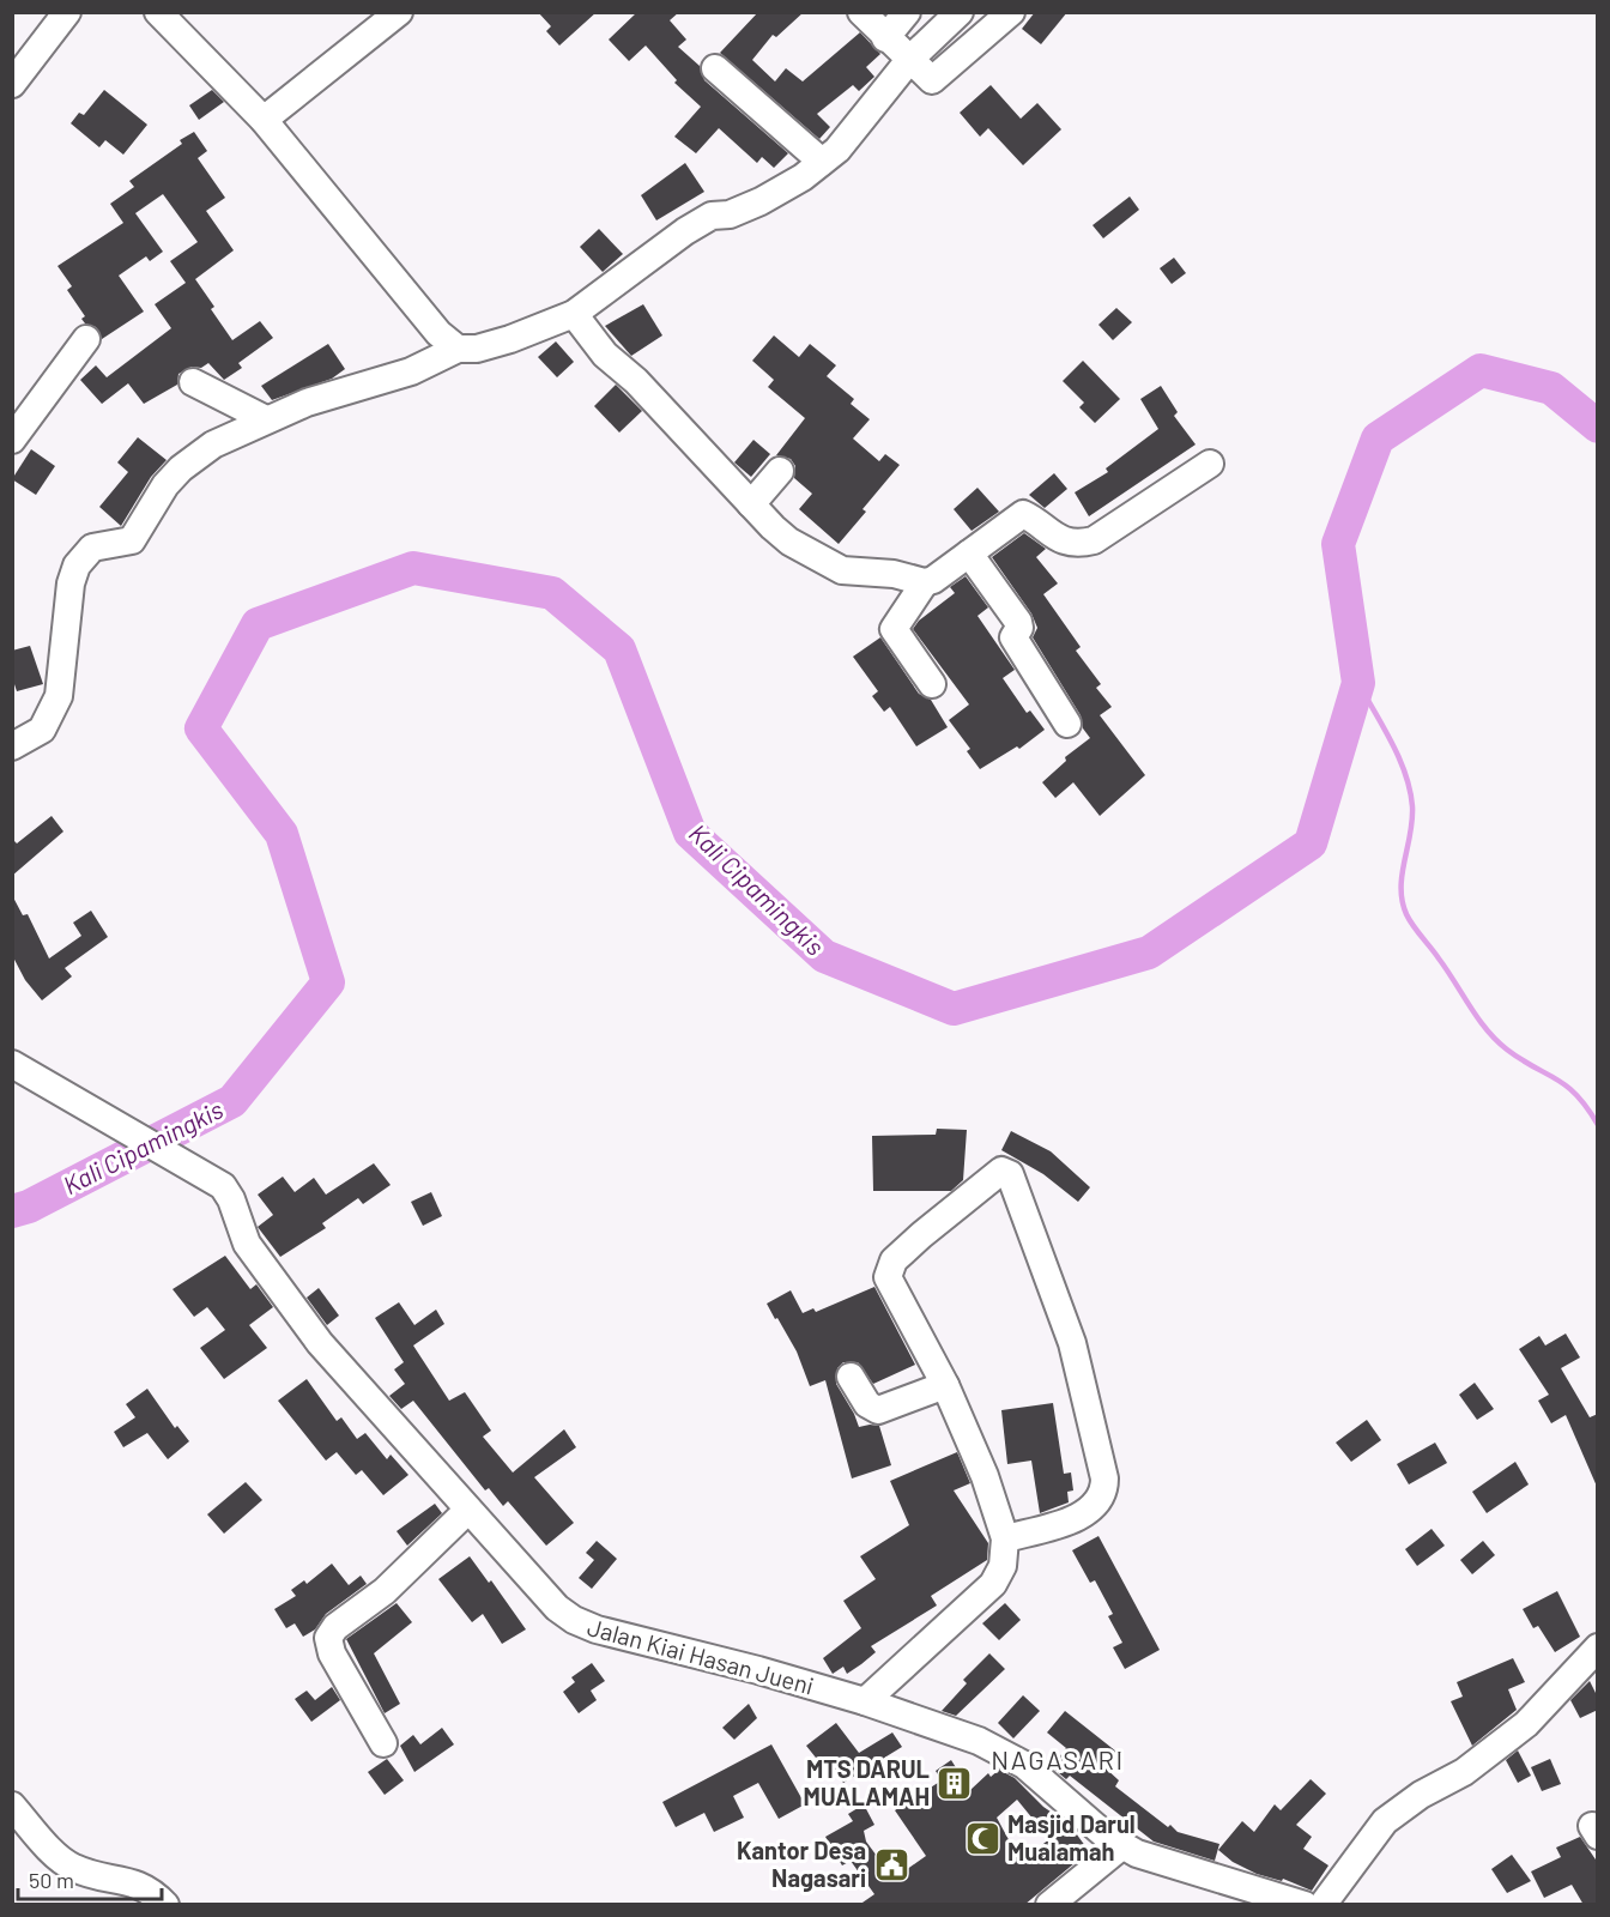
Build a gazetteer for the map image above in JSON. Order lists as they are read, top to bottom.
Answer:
{
  "streets": {
    "street": ["Jalan Kiai Hasan Jueni"]
  },
  "districts": ["NAGASARI"],
  "water": ["Kali Cipamingkis"],
  "places": {
    "building": ["MTS DARUL MUALAMAH"],
    "mosque": ["Masjid Darul Mualamah"],
    "public building": ["Kantor Desa Nagasari"]
  },
  "scale_bar": "50 m"
}
